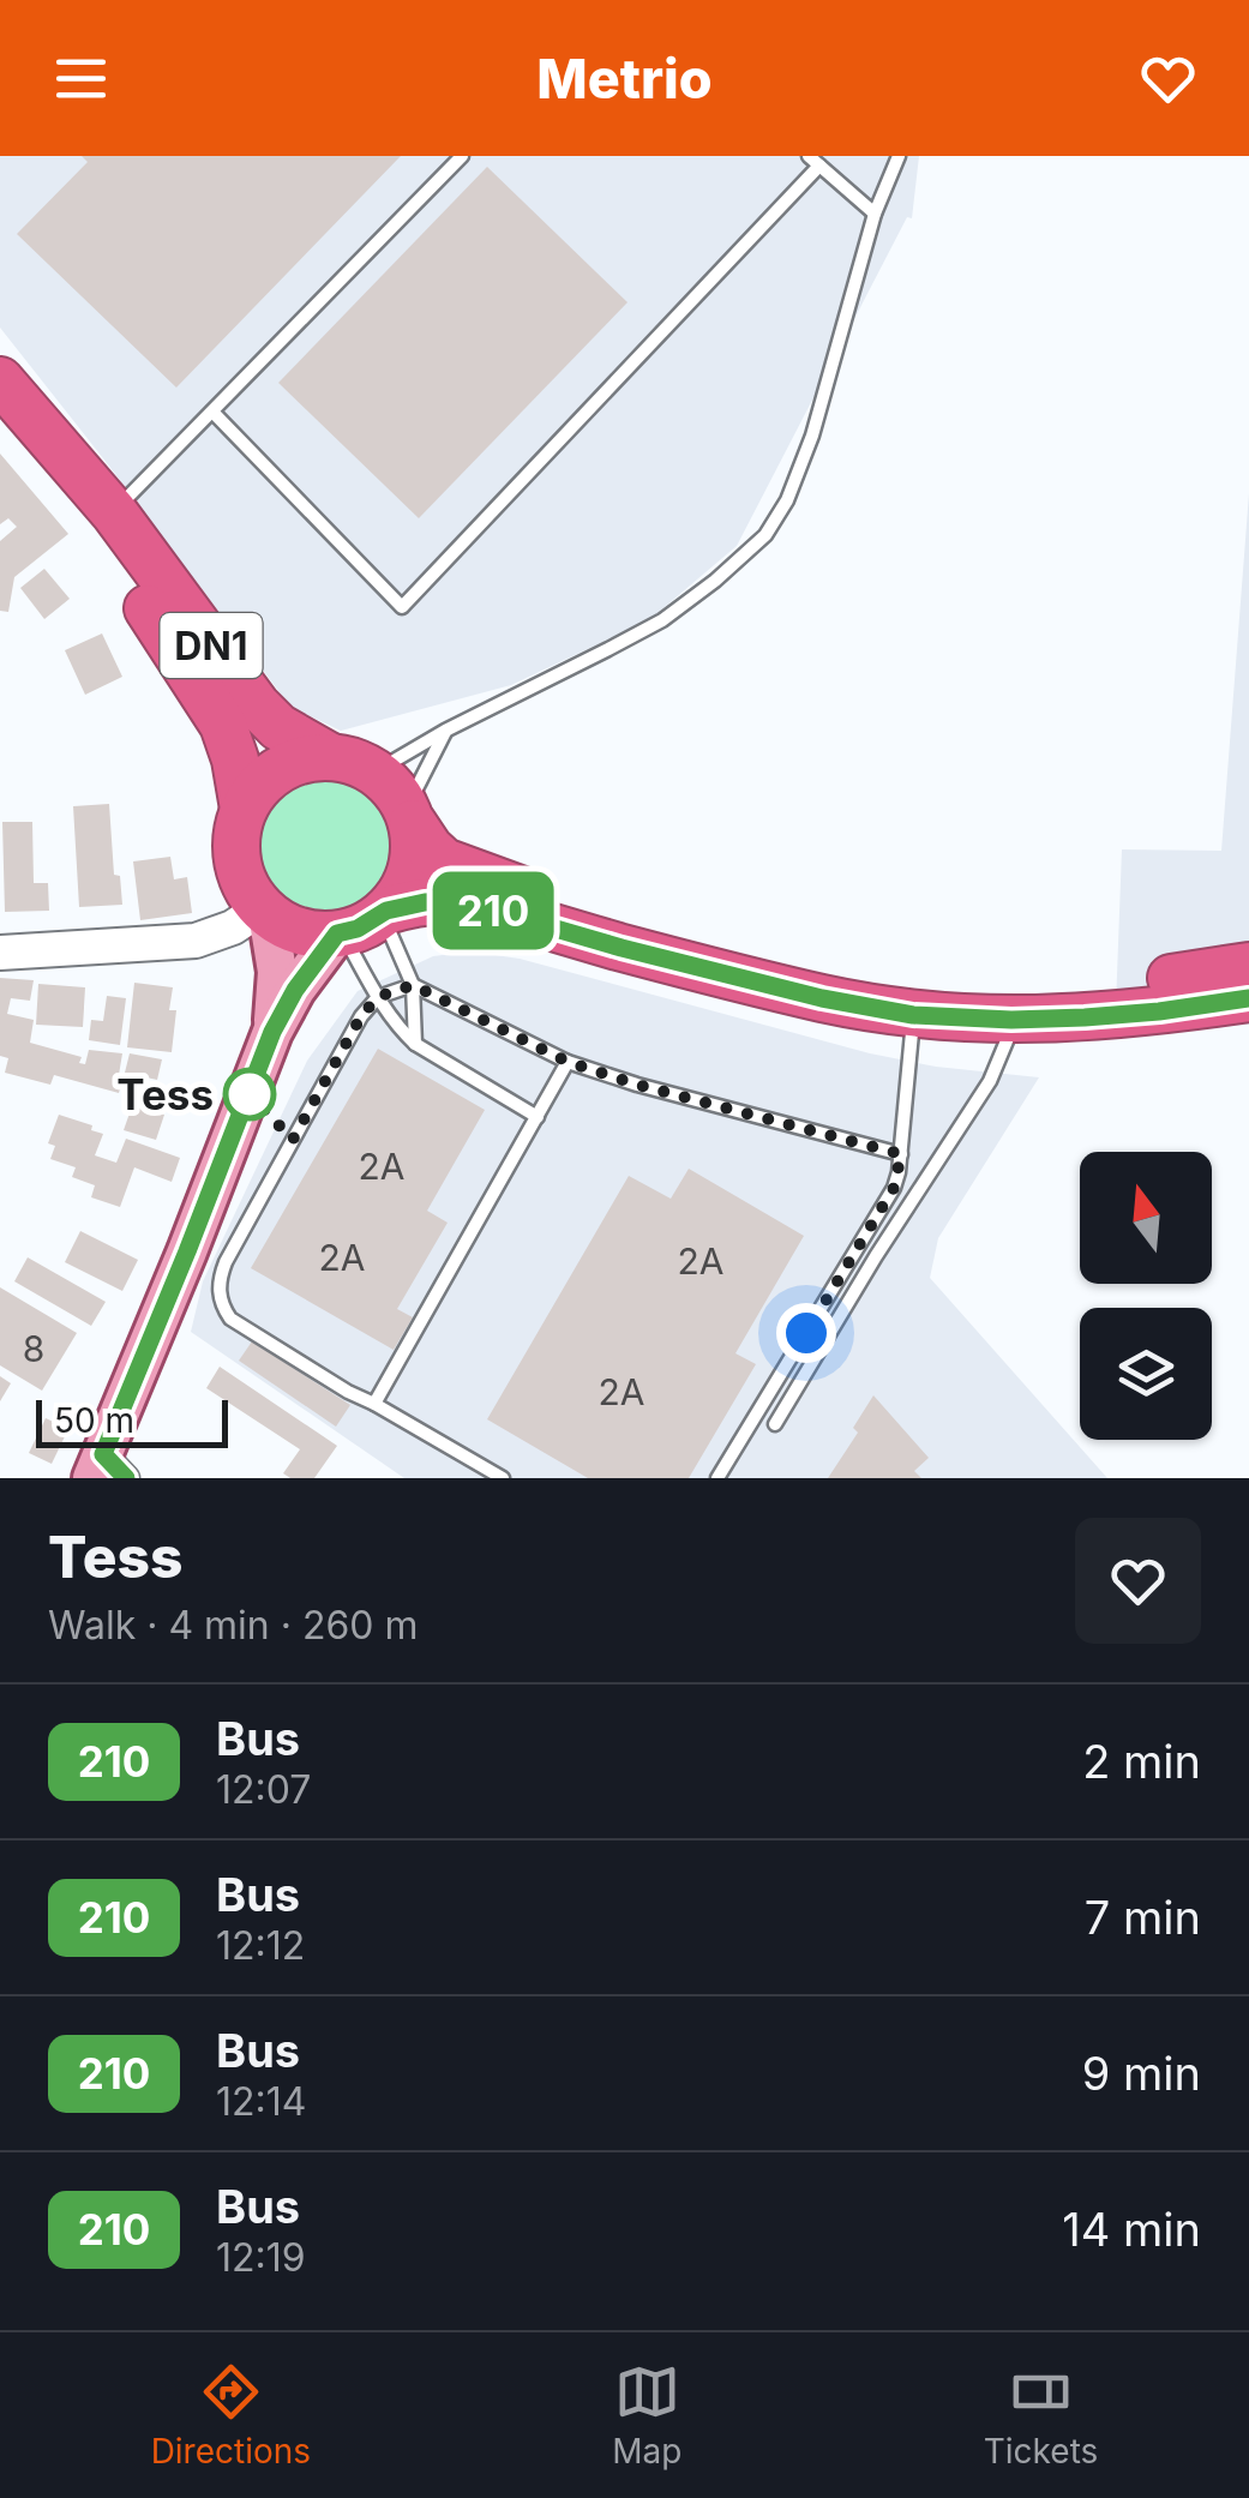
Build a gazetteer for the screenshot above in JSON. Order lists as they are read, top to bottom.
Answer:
{
  "streets": {
    "highway": ["DN1"]
  },
  "places": ["Tess"],
  "lines": ["bus line 210"],
  "house_numbers": [
    "2A",
    "2A",
    "2A",
    "8",
    "2A"
  ],
  "scale_bar": "50 m",
  "north": "top",
  "page": {
    "header": "Metrio",
    "on_map": "210",
    "scale": "50 m",
    "heading": ["Tess", "Walk · 4 min · 260 m"],
    "list": [
      {
        "mark": "210",
        "name": "Bus",
        "note": "12:07",
        "value": "2 min"
      },
      {
        "mark": "210",
        "name": "Bus",
        "note": "12:12",
        "value": "7 min"
      },
      {
        "mark": "210",
        "name": "Bus",
        "note": "12:14",
        "value": "9 min"
      },
      {
        "mark": "210",
        "name": "Bus",
        "note": "12:19",
        "value": "14 min"
      }
    ],
    "tabs": ["Directions", "Map", "Tickets"]
  }
}
